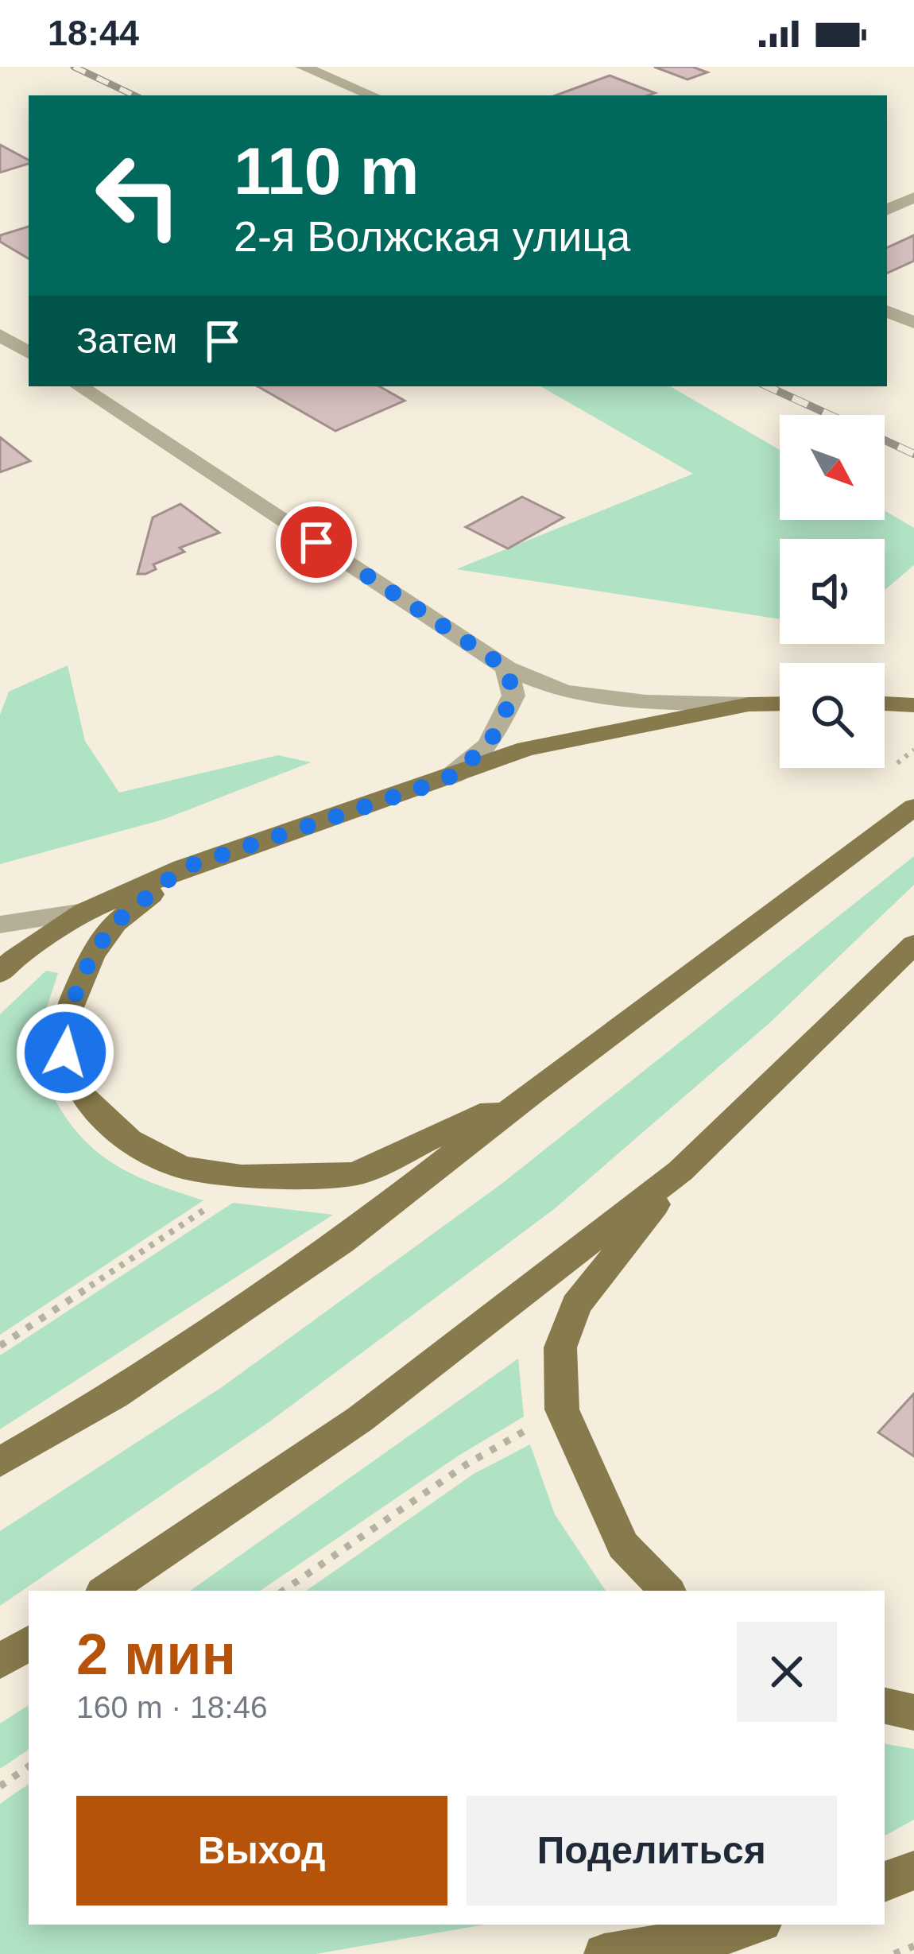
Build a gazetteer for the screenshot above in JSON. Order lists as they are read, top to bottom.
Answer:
{
  "north": "bottom right",
  "page": {
    "status": "18:44",
    "turn": ["110 m", "2-я Волжская улица"],
    "then": "Затем",
    "heading": ["2 мин", "160 m · 18:46"],
    "buttons": ["Выход", "Поделиться"]
  }
}
